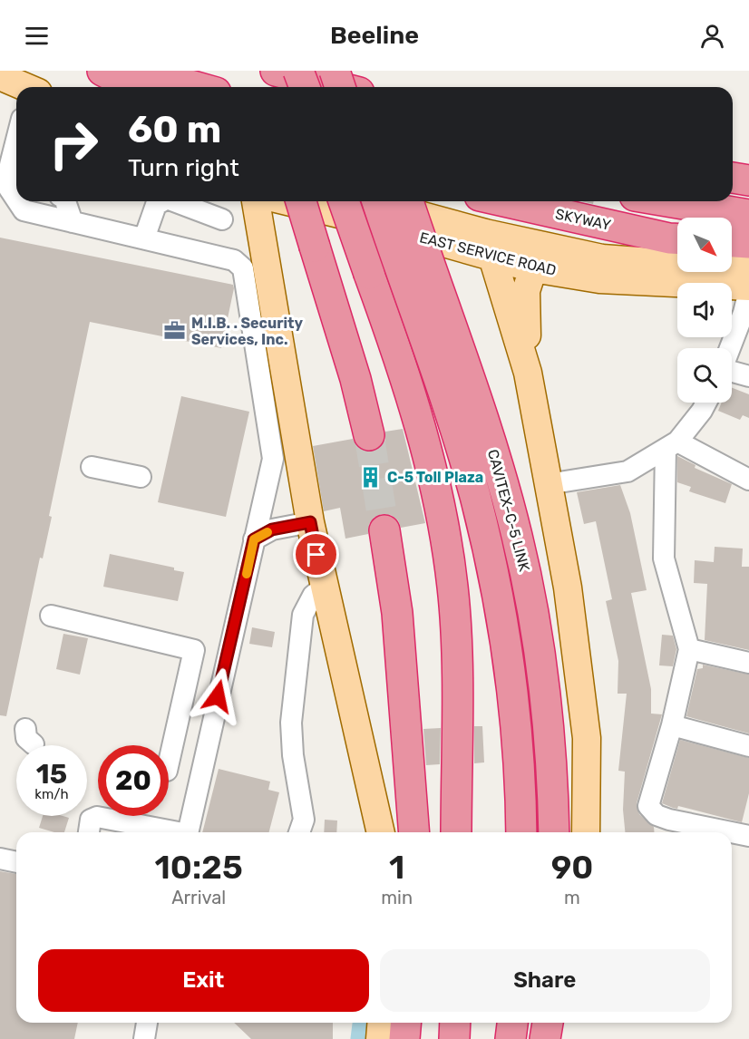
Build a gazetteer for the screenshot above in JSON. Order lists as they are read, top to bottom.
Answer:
{
  "streets": {
    "highway": ["SKYWAY", "CAVITEX–C-5 LINK"],
    "main road": ["EAST SERVICE ROAD"]
  },
  "places": {
    "office": ["M.I.B. . Security Services, Inc."],
    "building": ["C-5 Toll Plaza"]
  },
  "north": "bottom right",
  "page": {
    "header": "Beeline",
    "turn": ["60 m", "Turn right"],
    "speed": "15 km/h",
    "limit": "20",
    "eta": [
      "10:25",
      "Arrival",
      "1",
      "min",
      "90",
      "m"
    ],
    "buttons": ["Exit", "Share"]
  }
}
